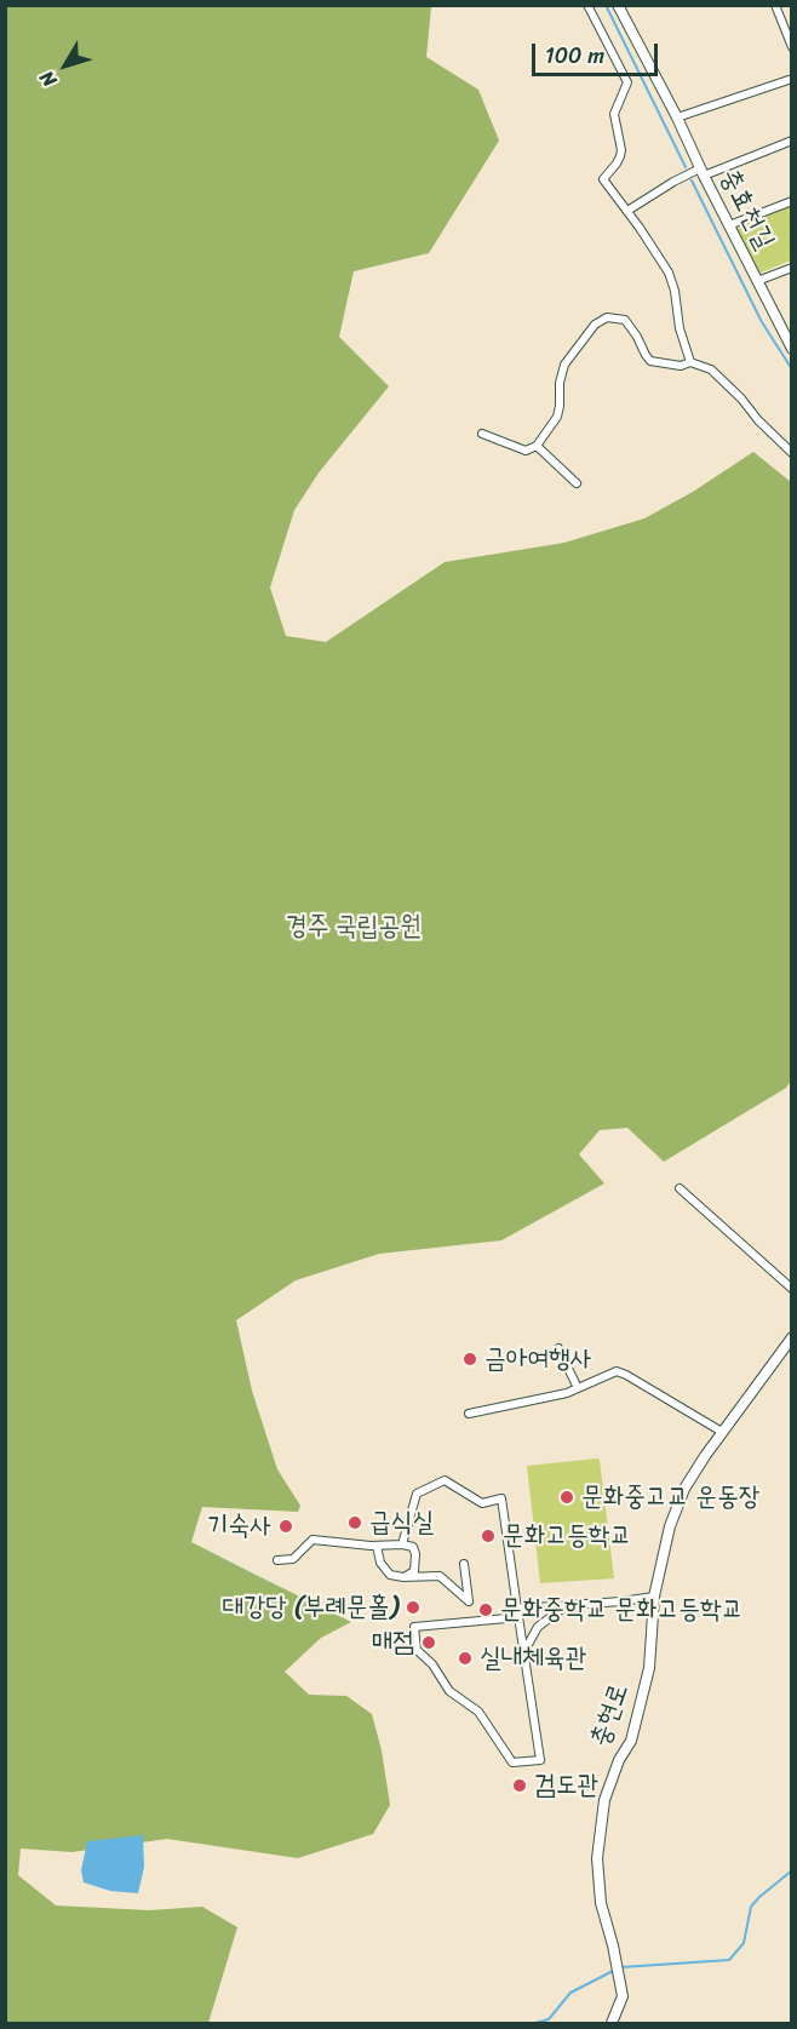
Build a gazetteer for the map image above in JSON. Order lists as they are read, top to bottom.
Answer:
{
  "streets": {
    "street": ["충효천길", "충현로"]
  },
  "parks": ["경주 국립공원"],
  "places": [
    "금아여행사",
    "문화중고교 운동장",
    "급식실",
    "기숙사",
    "문화고등학교",
    "대강당 (부례문홀)",
    "문화중학교 문화고등학교",
    "매점",
    "실내체육관",
    "검도관"
  ],
  "scale_bar": "100 m",
  "north": "bottom left"
}
